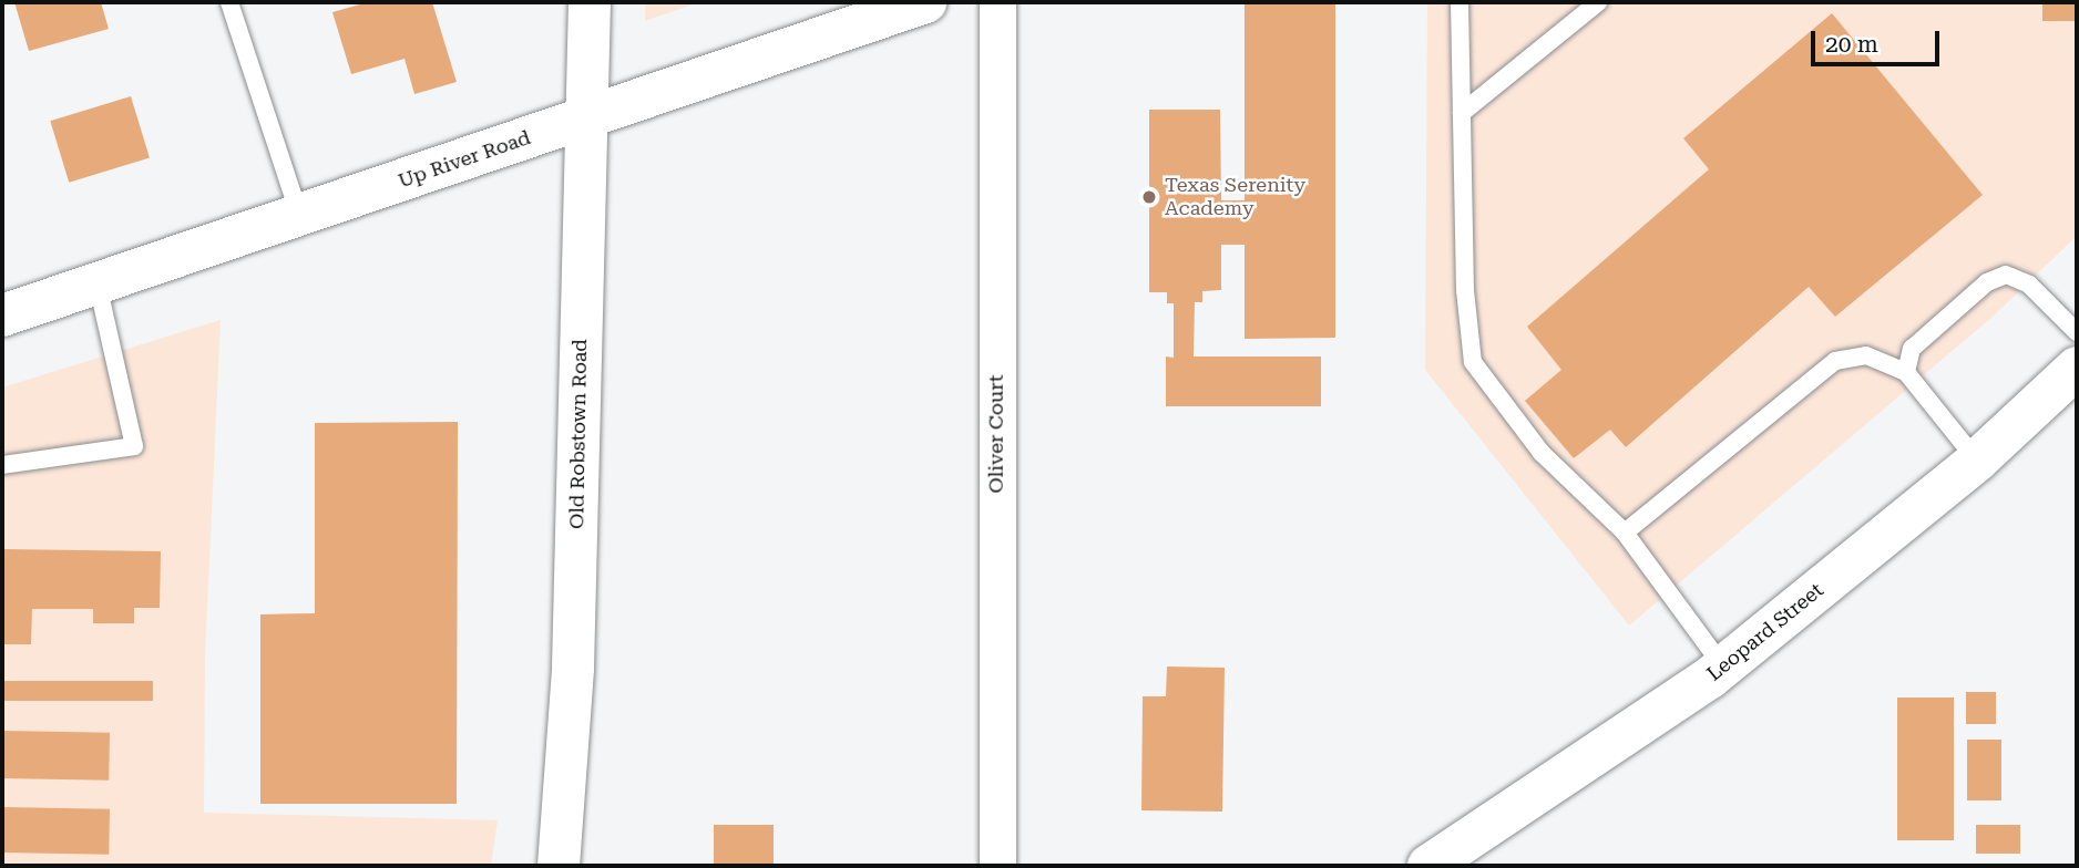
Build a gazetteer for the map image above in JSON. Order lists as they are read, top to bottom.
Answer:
{
  "streets": {
    "street": [
      "Up River Road",
      "Old Robstown Road",
      "Oliver Court",
      "Leopard Street"
    ]
  },
  "crossings": [
    ["Up River Road", "Old Robstown Road"]
  ],
  "places": ["Texas Serenity Academy"],
  "scale_bar": "20 m"
}
